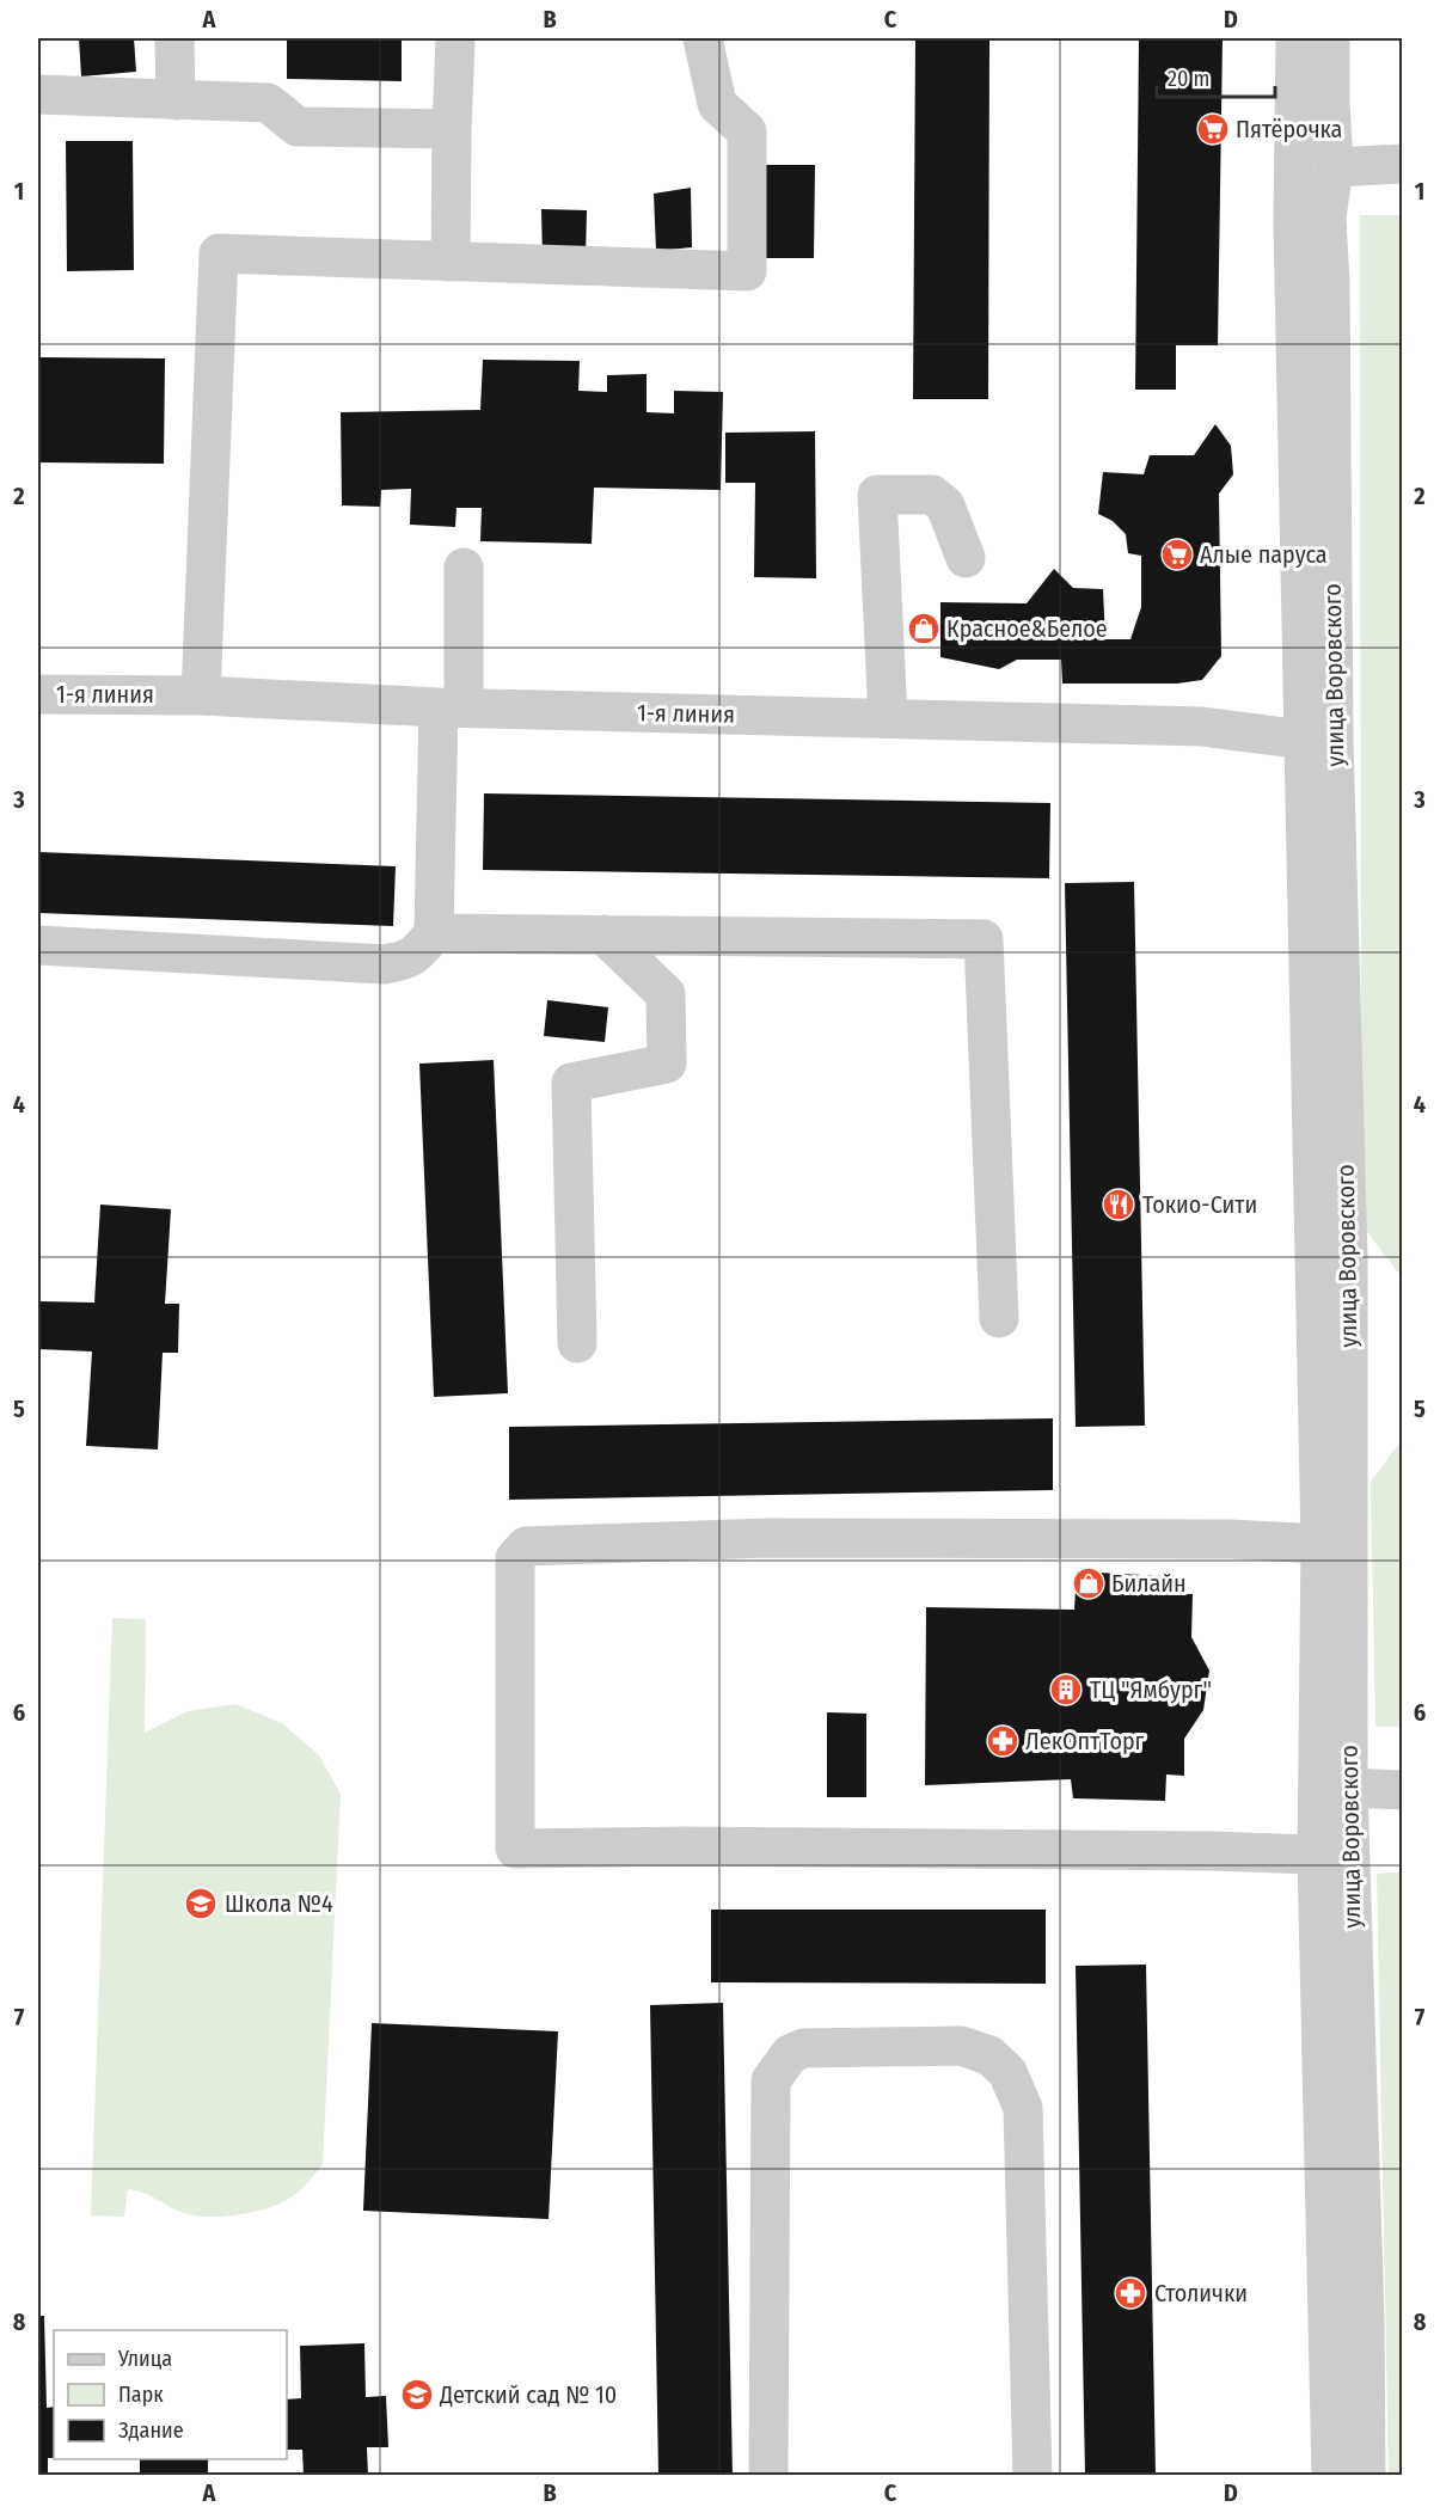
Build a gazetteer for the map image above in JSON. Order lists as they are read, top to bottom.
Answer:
{
  "streets": {
    "street": ["улица Воровского", "1-я линия"]
  },
  "crossings": [
    ["улица Воровского", "1-я линия"]
  ],
  "places": {
    "supermarket": ["Пятёрочка", "Алые паруса"],
    "shop": ["Красное&Белое", "Билайн"],
    "restaurant": ["Токио-Сити"],
    "building": ["ТЦ \"Ямбург\""],
    "pharmacy": ["ЛекОптТорг", "Столички"],
    "school or university": ["Школа №4", "Детский сад № 10"]
  },
  "legend": ["Улица", "Парк", "Здание"],
  "scale_bar": "20 m",
  "grid": {
    "columns": [
      "A",
      "B",
      "C",
      "D"
    ],
    "rows": [
      "1",
      "2",
      "3",
      "4",
      "5",
      "6",
      "7",
      "8"
    ]
  }
}
